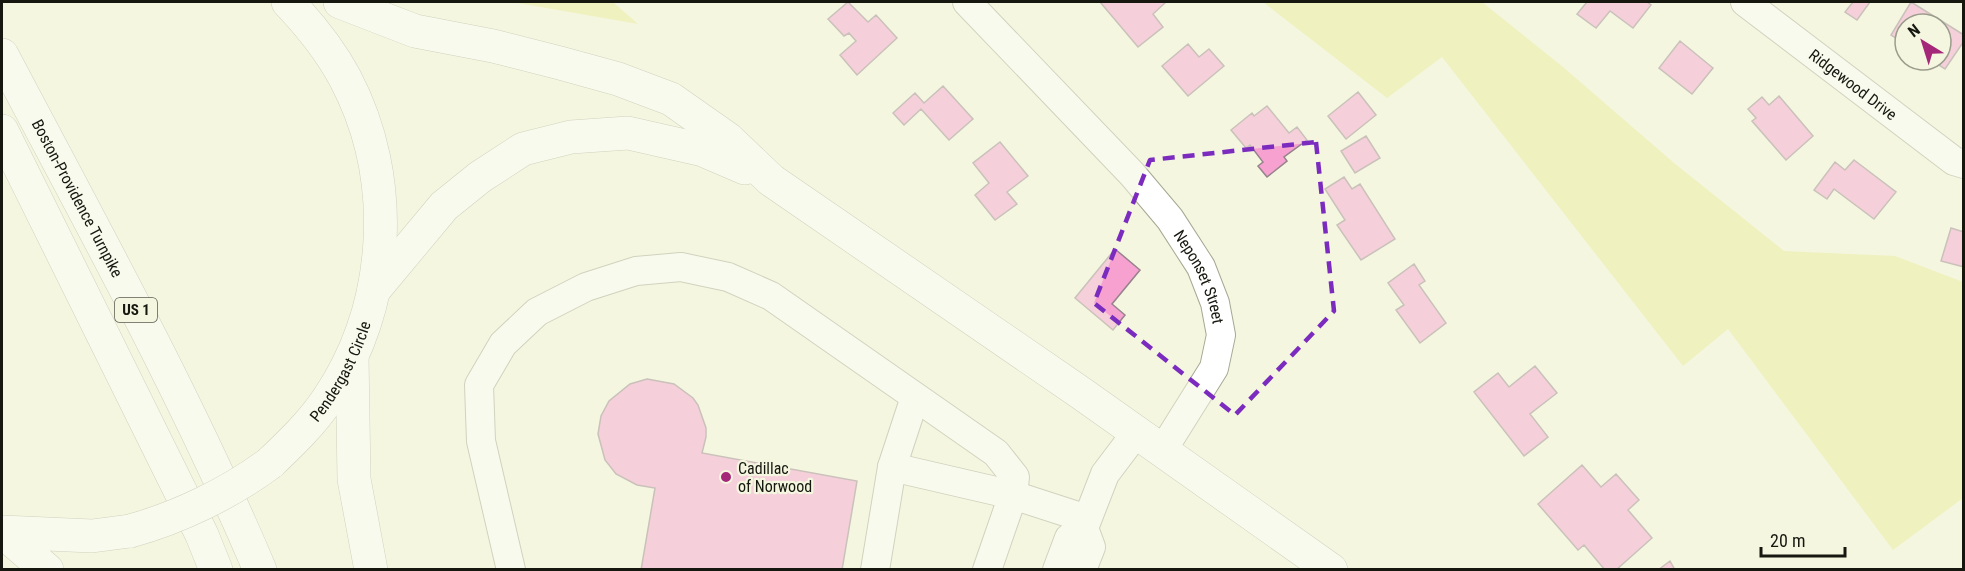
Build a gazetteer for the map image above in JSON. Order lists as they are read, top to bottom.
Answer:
{
  "streets": {
    "main road": ["Boston-Providence Turnpike", "US 1", "Pendergast Circle"],
    "street": ["Ridgewood Drive", "Neponset Street"]
  },
  "places": ["Cadillac of Norwood"],
  "scale_bar": "20 m",
  "north": "top left"
}
